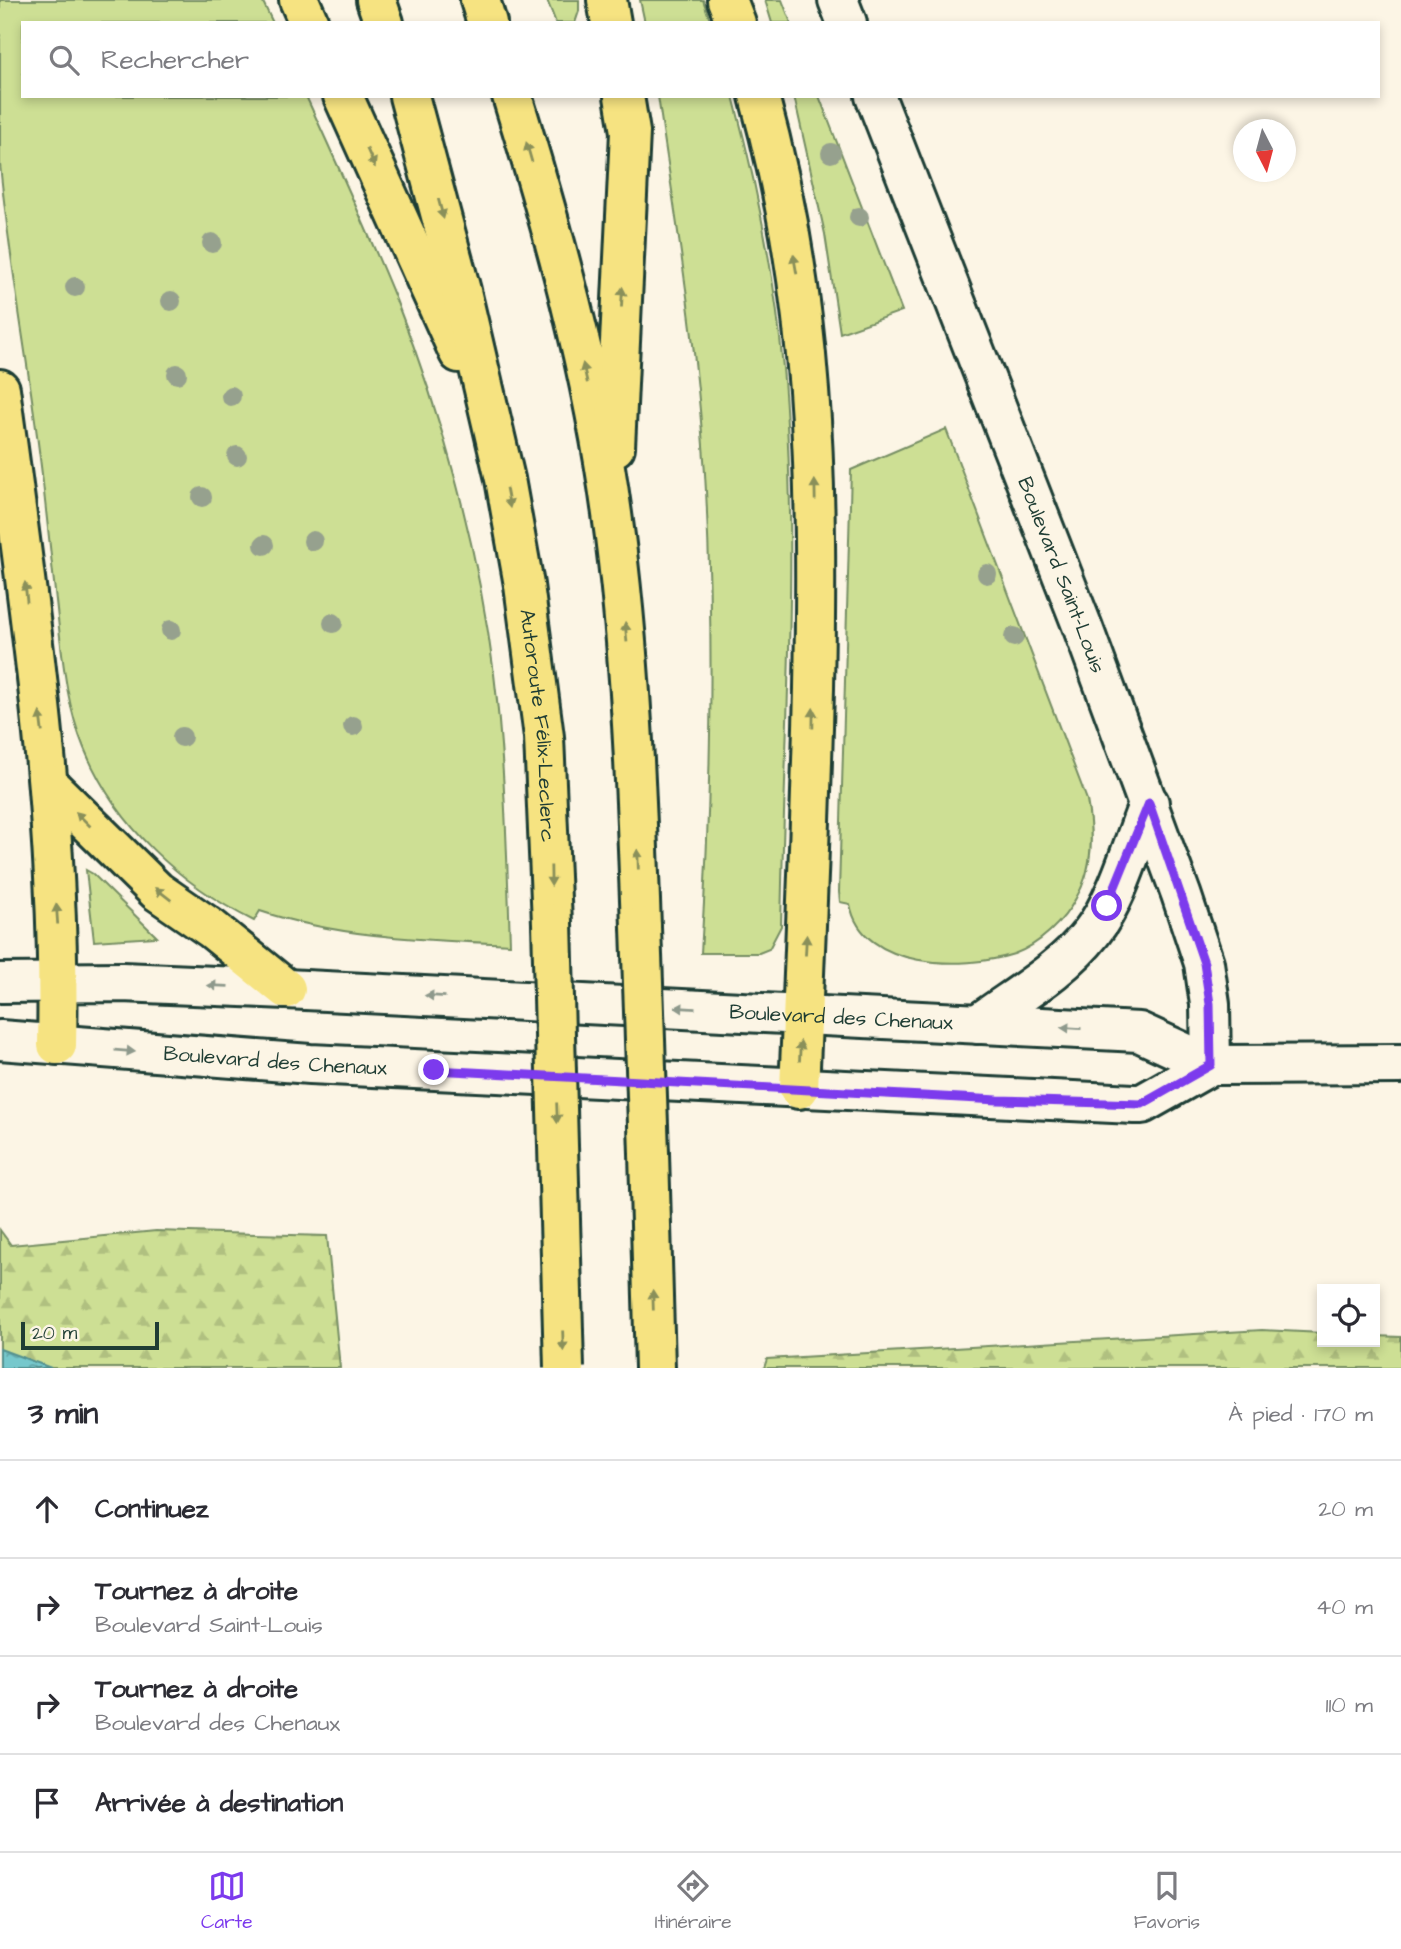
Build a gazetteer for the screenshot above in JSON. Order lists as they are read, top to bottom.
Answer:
{
  "streets": {
    "highway": ["Autoroute Félix-Leclerc"],
    "street": ["Boulevard Saint-Louis", "Boulevard des Chenaux"]
  },
  "crossings": [
    ["Boulevard Saint-Louis", "Boulevard des Chenaux"]
  ],
  "scale_bar": "20 m",
  "north": "bottom",
  "page": {
    "search": "Rechercher",
    "scale": "20 m",
    "heading": ["3 min", "À pied · 170 m"],
    "list": [
      ["Continuez", "20 m"],
      ["Tournez à droite", "Boulevard Saint-Louis", "40 m"],
      ["Tournez à droite", "Boulevard des Chenaux", "110 m"],
      "Arrivée à destination"
    ],
    "nav": ["Carte", "Itinéraire", "Favoris"]
  }
}
